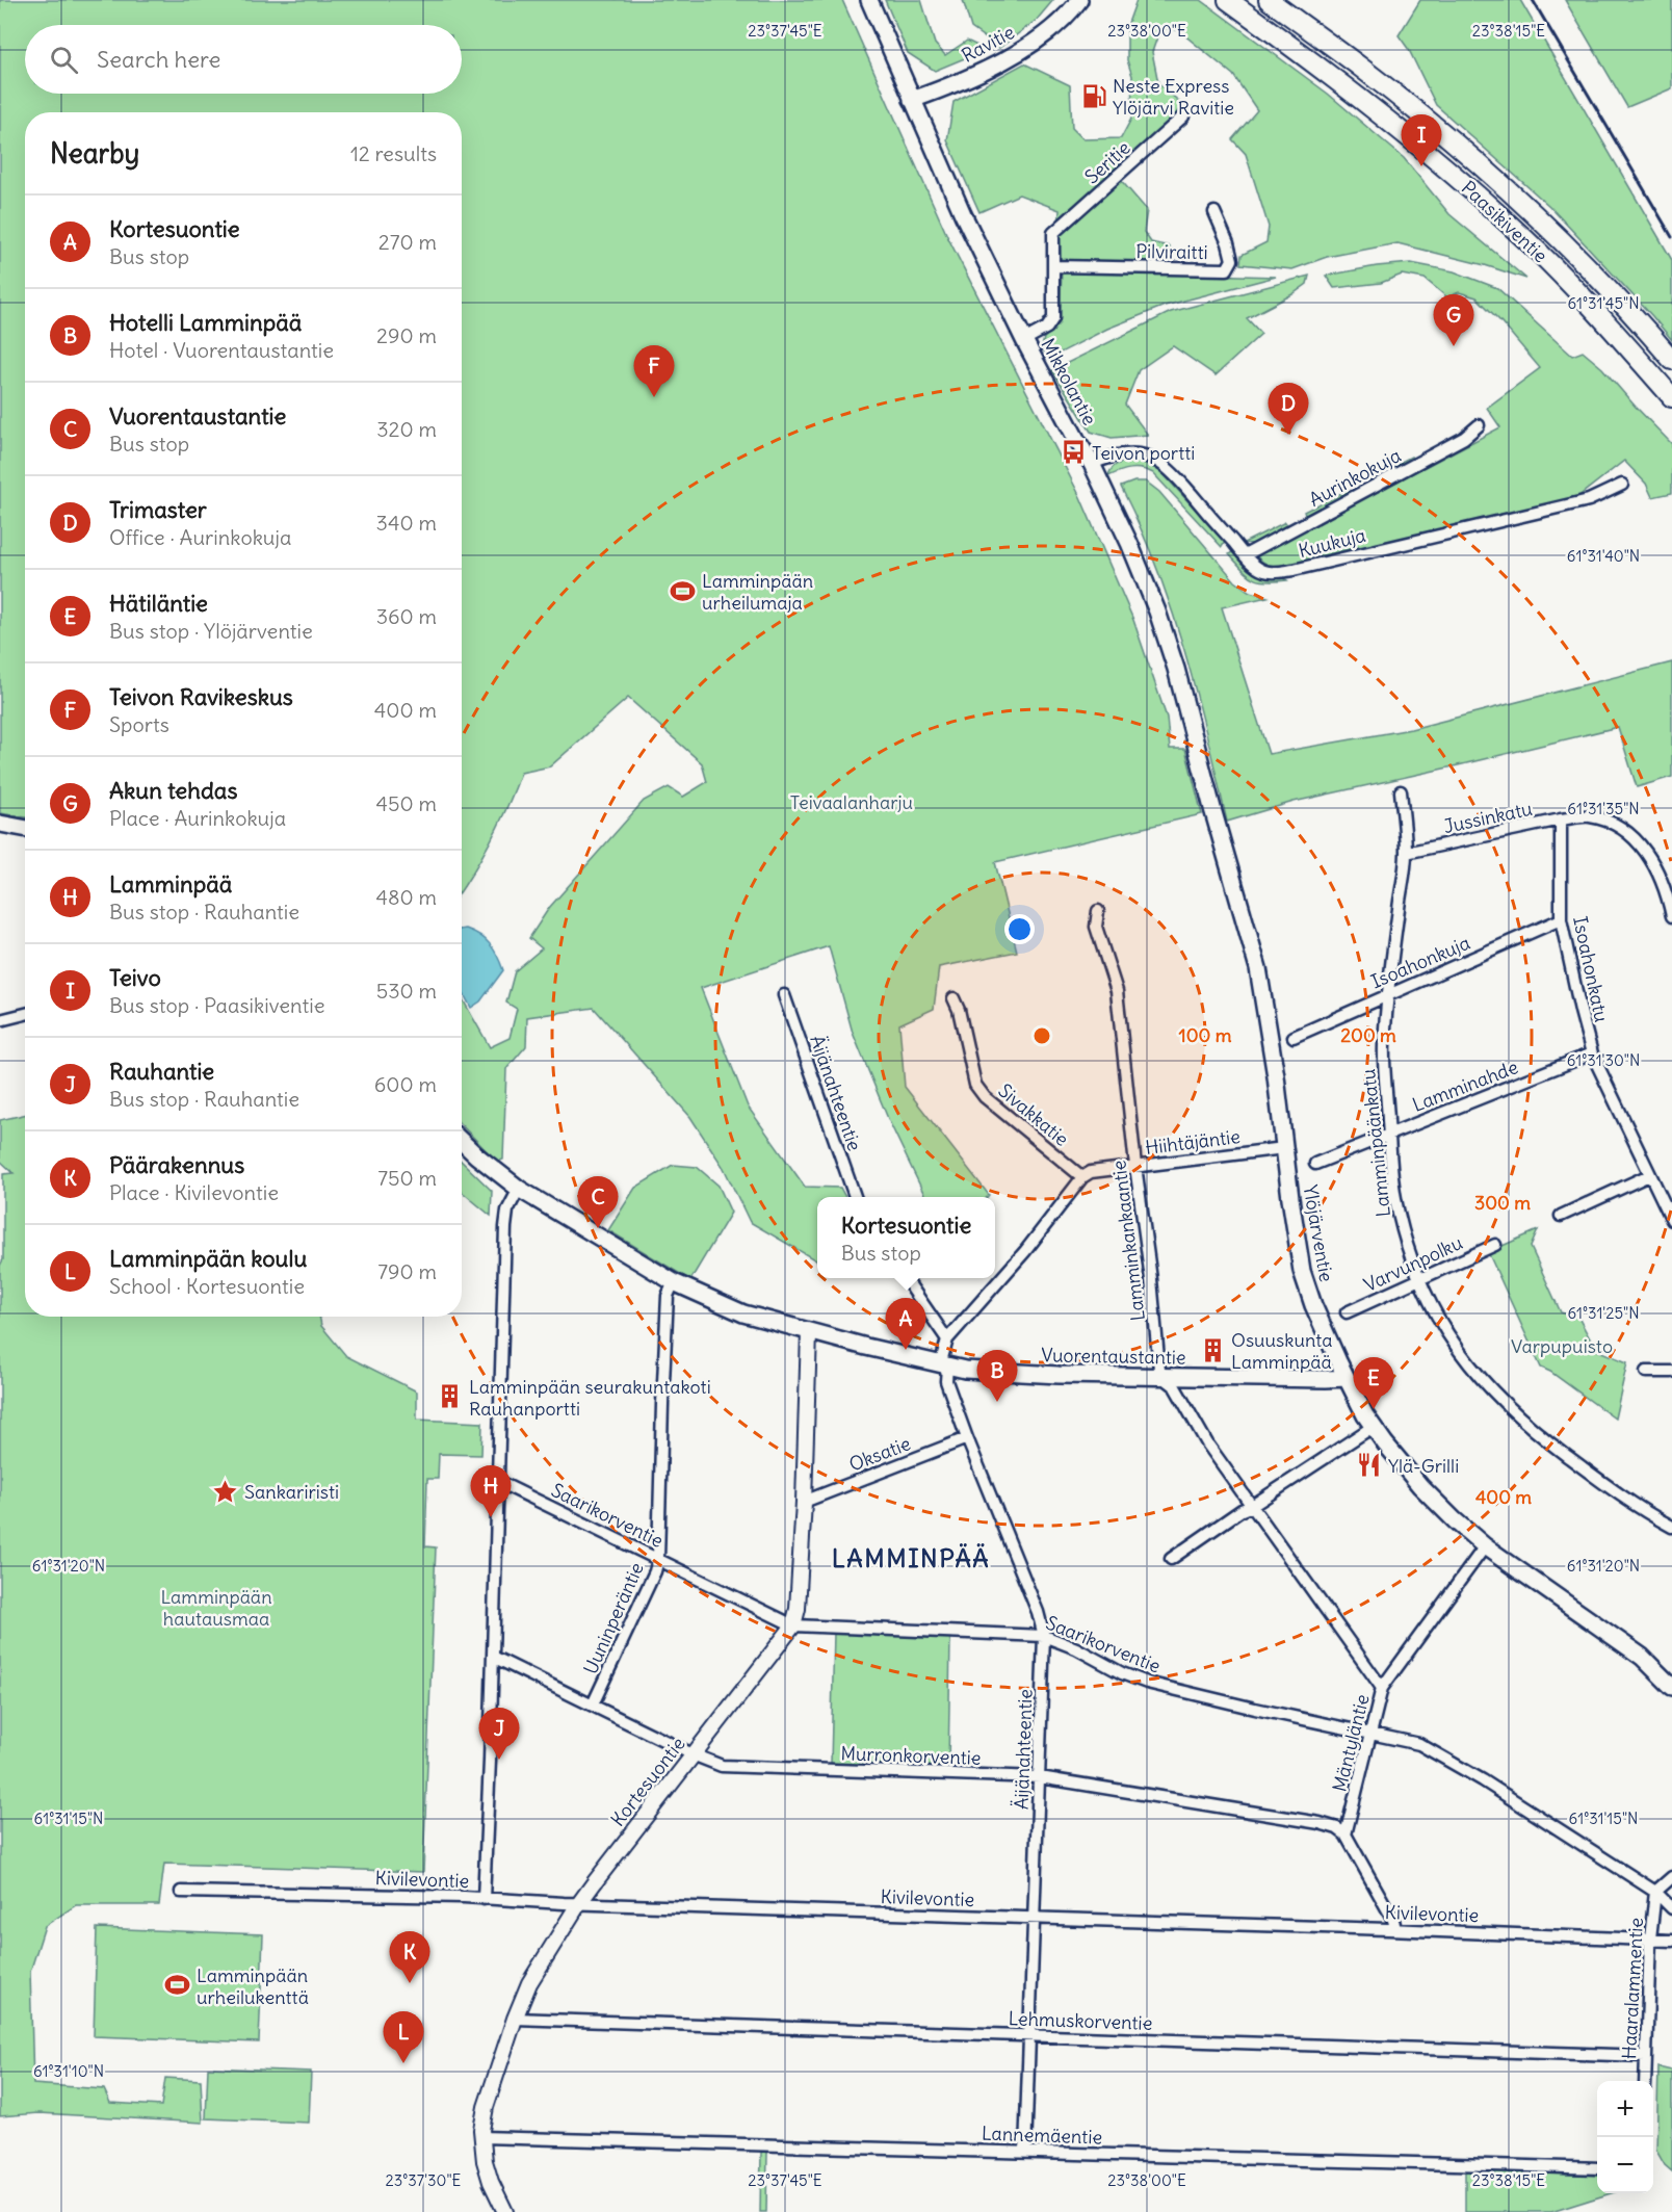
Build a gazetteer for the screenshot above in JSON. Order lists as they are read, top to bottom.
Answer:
{
  "streets": {
    "highway": ["Paasikiventie"],
    "main road": [
      "Ravitie",
      "Mikkolantie",
      "Ylöjärventie",
      "Vuorentaustantie"
    ],
    "street": [
      "Seritie",
      "Pilviraitti",
      "Aurinkokuja",
      "Kuukuja",
      "Jussinkatu",
      "Isoahonkuja",
      "Isoahonkatu",
      "Lamminahde",
      "Äijänahteentie",
      "Sivakkatie",
      "Hiihtäjäntie",
      "Lamminpäänkatu",
      "Lamminkankaantie",
      "Varvunpolku",
      "Oksatie",
      "Saarikorventie",
      "Uuninperäntie",
      "Mäntyläntie",
      "Murronkorventie",
      "Kortesuontie",
      "Kivilevontie",
      "Haaralammentie",
      "Lehmuskorventie",
      "Lannemäentie"
    ]
  },
  "crossings": [
    ["Ravitie", "Mikkolantie"],
    ["Seritie", "Pilviraitti"],
    ["Mikkolantie", "Kuukuja"],
    ["Mikkolantie", "Ylöjärventie"],
    ["Aurinkokuja", "Kuukuja"],
    ["Jussinkatu", "Isoahonkatu"],
    ["Jussinkatu", "Lamminpäänkatu"],
    ["Isoahonkuja", "Isoahonkatu"],
    ["Isoahonkuja", "Lamminpäänkatu"],
    ["Isoahonkatu", "Lamminahde"],
    ["Lamminahde", "Lamminpäänkatu"],
    ["Äijänahteentie", "Vuorentaustantie"],
    ["Äijänahteentie", "Oksatie"],
    ["Äijänahteentie", "Saarikorventie"],
    ["Äijänahteentie", "Murronkorventie"],
    ["Äijänahteentie", "Kivilevontie"],
    ["Äijänahteentie", "Lehmuskorventie"],
    ["Äijänahteentie", "Lannemäentie"],
    ["Sivakkatie", "Hiihtäjäntie"],
    ["Hiihtäjäntie", "Ylöjärventie"],
    ["Hiihtäjäntie", "Lamminkankaantie"],
    ["Lamminpäänkatu", "Varvunpolku"],
    ["Ylöjärventie", "Vuorentaustantie"],
    ["Ylöjärventie", "Mäntyläntie"],
    ["Lamminkankaantie", "Vuorentaustantie"],
    ["Lamminkankaantie", "Mäntyläntie"],
    ["Vuorentaustantie", "Uuninperäntie"],
    ["Vuorentaustantie", "Kortesuontie"],
    ["Oksatie", "Kortesuontie"],
    ["Saarikorventie", "Uuninperäntie"],
    ["Saarikorventie", "Mäntyläntie"],
    ["Saarikorventie", "Kortesuontie"],
    ["Saarikorventie", "Haaralammentie"],
    ["Uuninperäntie", "Murronkorventie"],
    ["Mäntyläntie", "Murronkorventie"],
    ["Murronkorventie", "Kortesuontie"],
    ["Kortesuontie", "Kivilevontie"],
    ["Kortesuontie", "Lehmuskorventie"],
    ["Kortesuontie", "Lannemäentie"],
    ["Kivilevontie", "Haaralammentie"],
    ["Haaralammentie", "Lehmuskorventie"]
  ],
  "districts": ["LAMMINPÄÄ"],
  "parks": ["Teivaalanharju", "Varpupuisto", "Lamminpään hautausmaa"],
  "places": {
    "fuel station": ["Neste Express Ylöjärvi Ravitie"],
    "bus stop": ["Teivon portti"],
    "sports": ["Lamminpään urheilumaja", "Lamminpään urheilukenttä"],
    "building": ["Osuuskunta Lamminpää", "Lamminpään seurakuntakoti Rauhanportti"],
    "restaurant": ["Ylä-Grilli"],
    "place": ["Sankariristi"]
  },
  "page": {
    "search": "Search here",
    "heading": ["Nearby", "12 results"],
    "pins": [
      "I",
      "G",
      "F",
      "D",
      "C",
      "A",
      "B",
      "E",
      "H",
      "J",
      "K",
      "L"
    ],
    "list": [
      {
        "mark": "A",
        "name": "Kortesuontie",
        "note": "Bus stop",
        "value": "270 m"
      },
      {
        "mark": "B",
        "name": "Hotelli Lamminpää",
        "note": "Hotel · Vuorentaustantie",
        "value": "290 m"
      },
      {
        "mark": "C",
        "name": "Vuorentaustantie",
        "note": "Bus stop",
        "value": "320 m"
      },
      {
        "mark": "D",
        "name": "Trimaster",
        "note": "Office · Aurinkokuja",
        "value": "340 m"
      },
      {
        "mark": "E",
        "name": "Hätiläntie",
        "note": "Bus stop · Ylöjärventie",
        "value": "360 m"
      },
      {
        "mark": "F",
        "name": "Teivon Ravikeskus",
        "note": "Sports",
        "value": "400 m"
      },
      {
        "mark": "G",
        "name": "Akun tehdas",
        "note": "Place · Aurinkokuja",
        "value": "450 m"
      },
      {
        "mark": "H",
        "name": "Lamminpää",
        "note": "Bus stop · Rauhantie",
        "value": "480 m"
      },
      {
        "mark": "I",
        "name": "Teivo",
        "note": "Bus stop · Paasikiventie",
        "value": "530 m"
      },
      {
        "mark": "J",
        "name": "Rauhantie",
        "note": "Bus stop · Rauhantie",
        "value": "600 m"
      },
      {
        "mark": "K",
        "name": "Päärakennus",
        "note": "Place · Kivilevontie",
        "value": "750 m"
      },
      {
        "mark": "L",
        "name": "Lamminpään koulu",
        "note": "School · Kortesuontie",
        "value": "790 m"
      }
    ],
    "popup": ["Kortesuontie", "Bus stop"],
    "map_buttons": ["+", "−"]
  },
  "coordinates": [
    "23°37'45\"E",
    "23°38'00\"E",
    "23°38'15\"E",
    "61°31'45\"N",
    "61°31'40\"N",
    "61°31'35\"N",
    "61°31'30\"N",
    "61°31'25\"N",
    "61°31'20\"N",
    "61°31'15\"N",
    "61°31'10\"N",
    "23°37'30\"E"
  ],
  "rings": [
    "100 m",
    "200 m",
    "300 m",
    "400 m"
  ]
}
